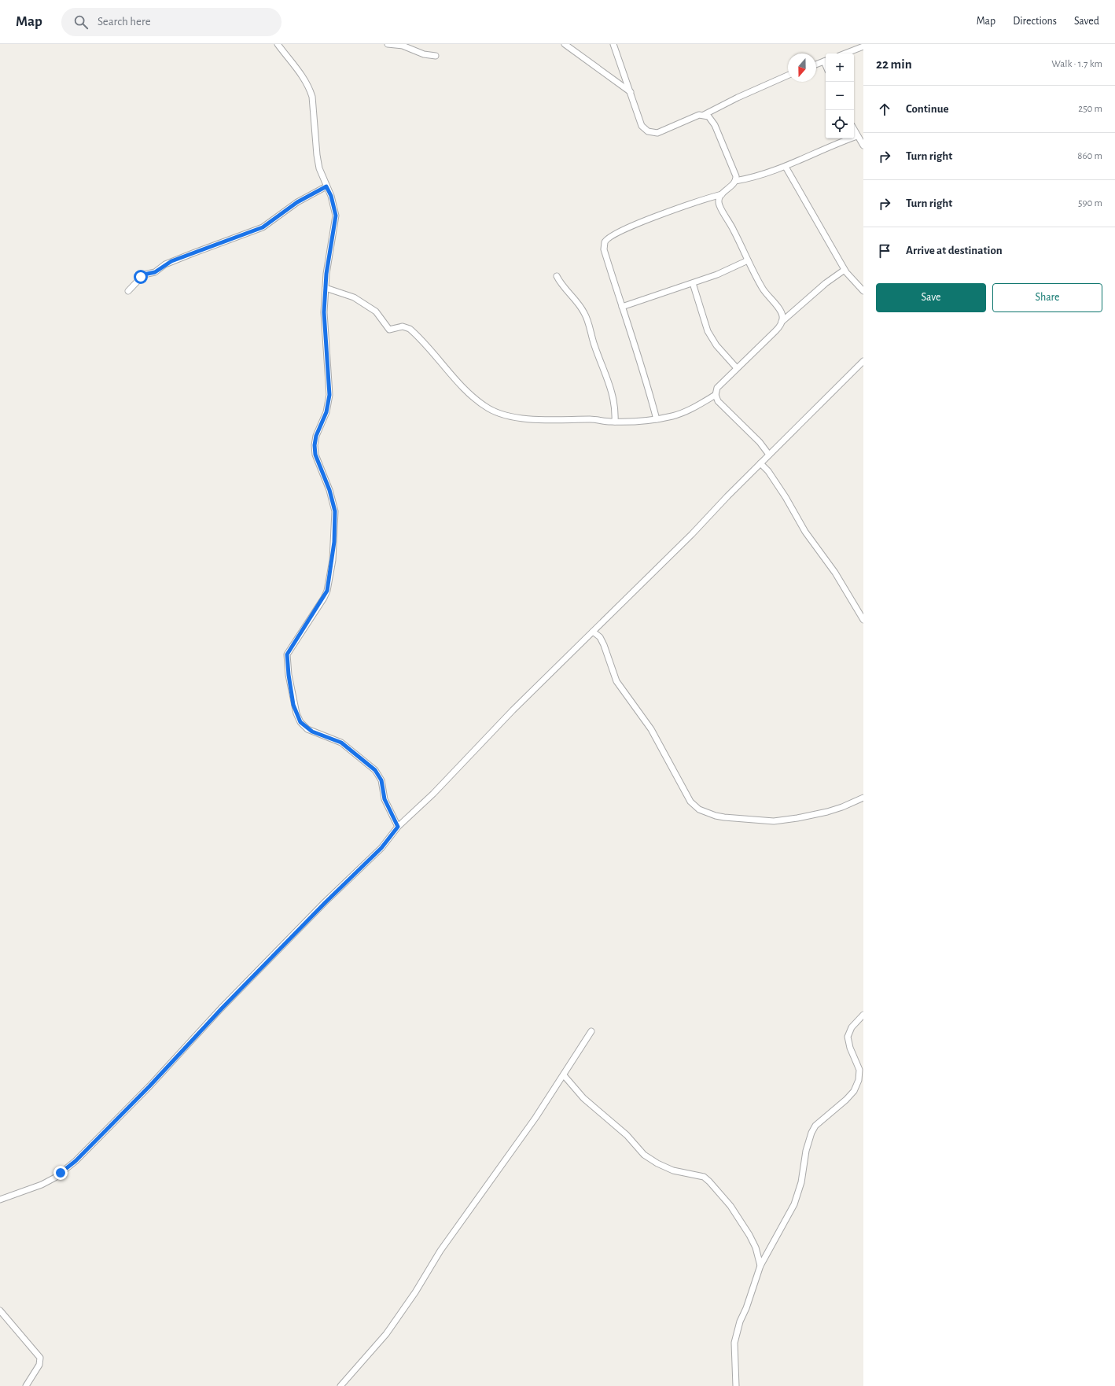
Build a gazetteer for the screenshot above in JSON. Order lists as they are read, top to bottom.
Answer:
{
  "north": "bottom",
  "page": {
    "header": "Map",
    "search": "Search here",
    "nav": ["Map", "Directions", "Saved"],
    "heading": ["22 min", "Walk · 1.7 km"],
    "map_buttons": ["+", "−"],
    "list": [
      ["Continue", "250 m"],
      ["Turn right", "860 m"],
      ["Turn right", "590 m"],
      "Arrive at destination"
    ],
    "buttons": ["Save", "Share"]
  }
}
